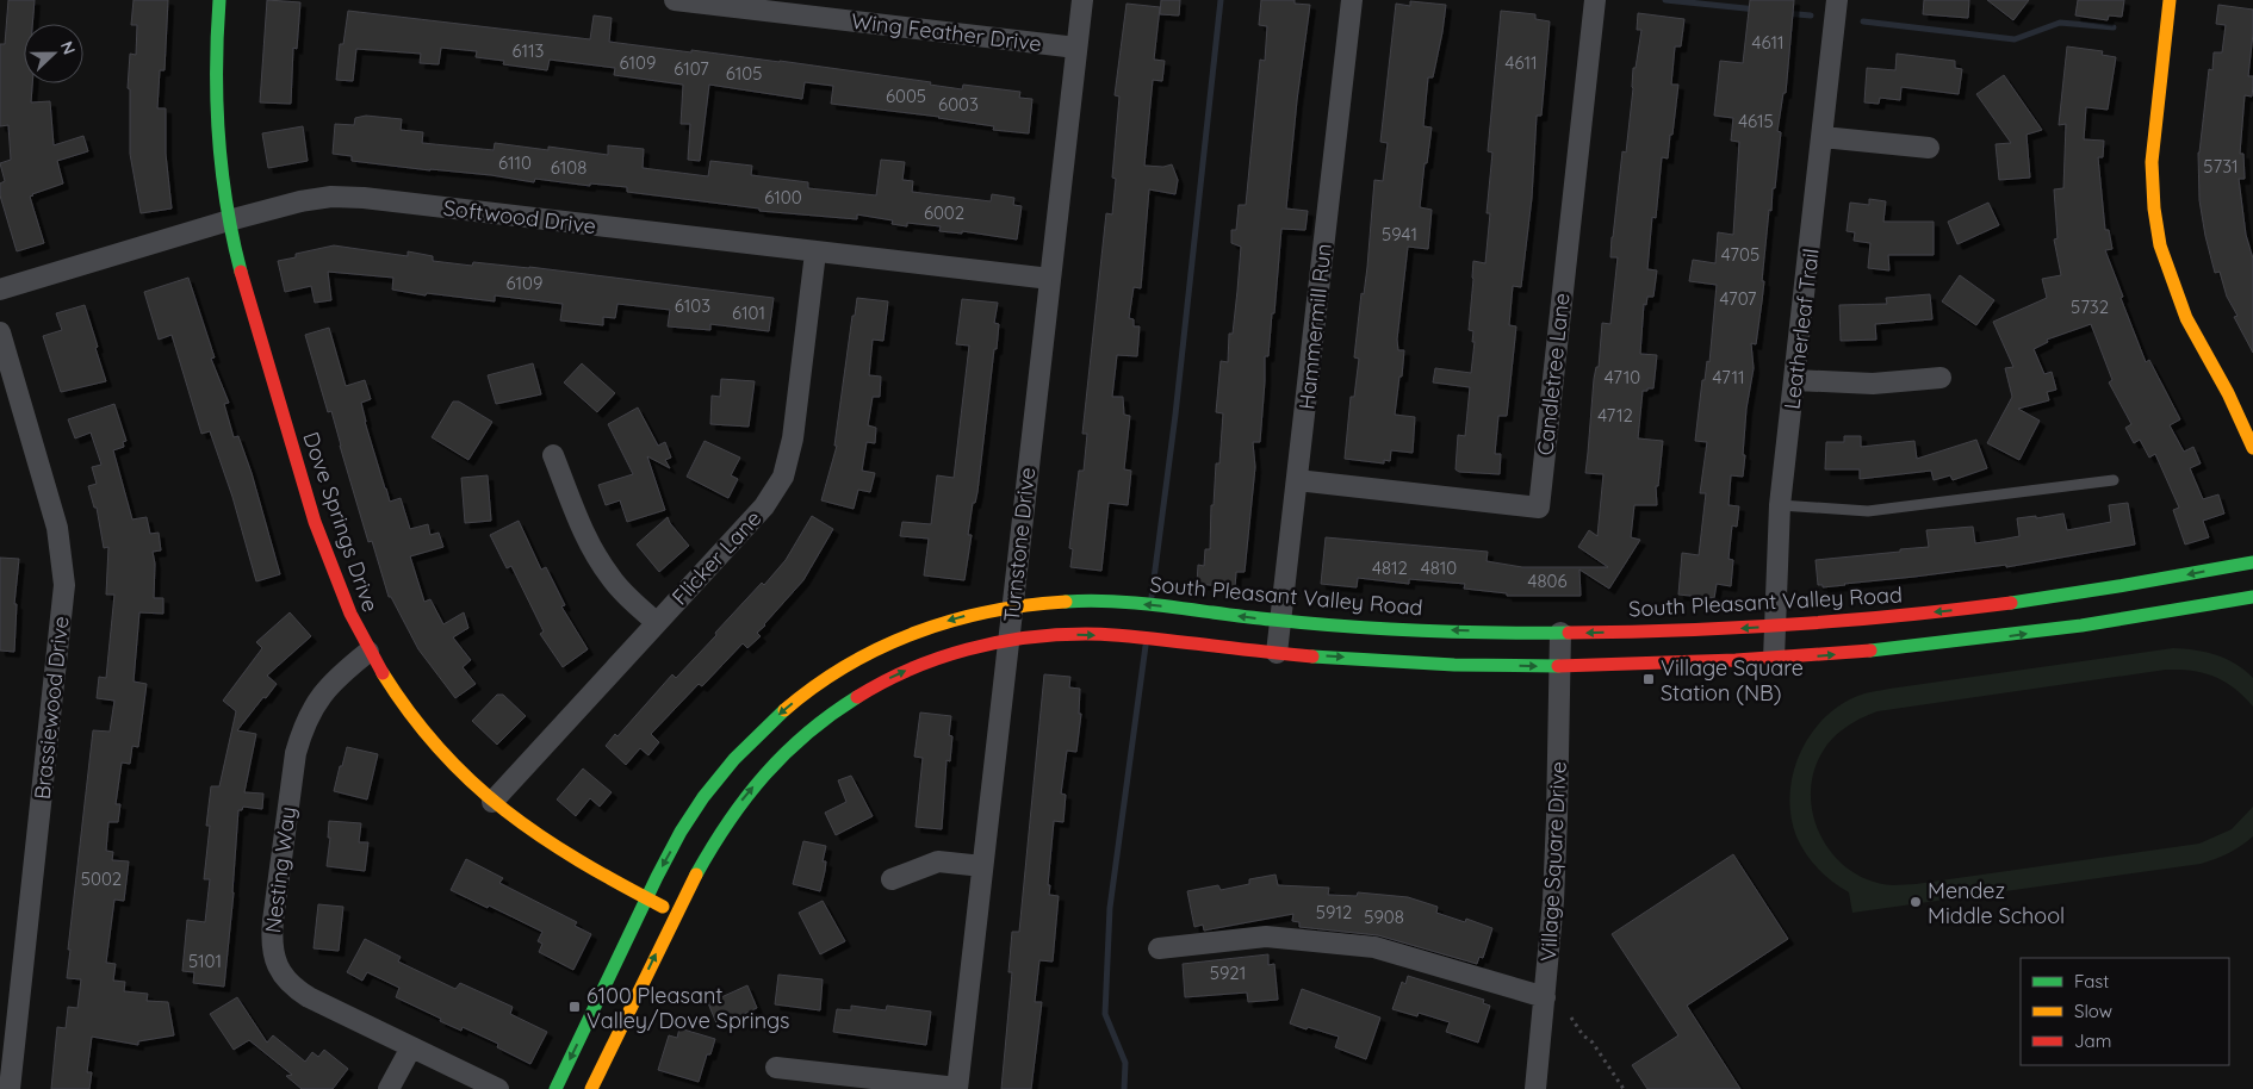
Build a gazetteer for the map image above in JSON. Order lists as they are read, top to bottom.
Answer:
{
  "streets": {
    "main road": ["Dove Springs Drive", "South Pleasant Valley Road"],
    "street": [
      "Wing Feather Drive",
      "Softwood Drive",
      "Hammermill Run",
      "Leatherleaf Trail",
      "Candletree Lane",
      "Turnstone Drive",
      "Flicker Lane",
      "Brassiewood Drive",
      "Village Square Drive",
      "Nesting Way"
    ]
  },
  "crossings": [
    ["Wing Feather Drive", "Turnstone Drive"],
    ["Softwood Drive", "Dove Springs Drive"],
    ["Softwood Drive", "Turnstone Drive"],
    ["Softwood Drive", "Flicker Lane"],
    ["Hammermill Run", "Candletree Lane"],
    ["Hammermill Run", "South Pleasant Valley Road"],
    ["Leatherleaf Trail", "South Pleasant Valley Road"],
    ["Dove Springs Drive", "Flicker Lane"],
    ["Dove Springs Drive", "South Pleasant Valley Road"],
    ["Dove Springs Drive", "Nesting Way"],
    ["Turnstone Drive", "South Pleasant Valley Road"],
    ["South Pleasant Valley Road", "Village Square Drive"]
  ],
  "places": {
    "transit": ["Village Square Station (NB)", "6100 Pleasant Valley/Dove Springs"],
    "other": ["Mendez Middle School"]
  },
  "house_numbers": [
    "4611",
    "6113",
    "6109",
    "4611",
    "6107",
    "6105",
    "6005",
    "6003",
    "4615",
    "6110",
    "5731",
    "6108",
    "6100",
    "6002",
    "5941",
    "4705",
    "6109",
    "4707",
    "6103",
    "5732",
    "6101",
    "4710",
    "4711",
    "4712",
    "4812",
    "4810",
    "4806",
    "5002",
    "5912",
    "5908",
    "5101",
    "5921"
  ],
  "legend": ["Fast", "Slow", "Jam"],
  "north": "right"
}
